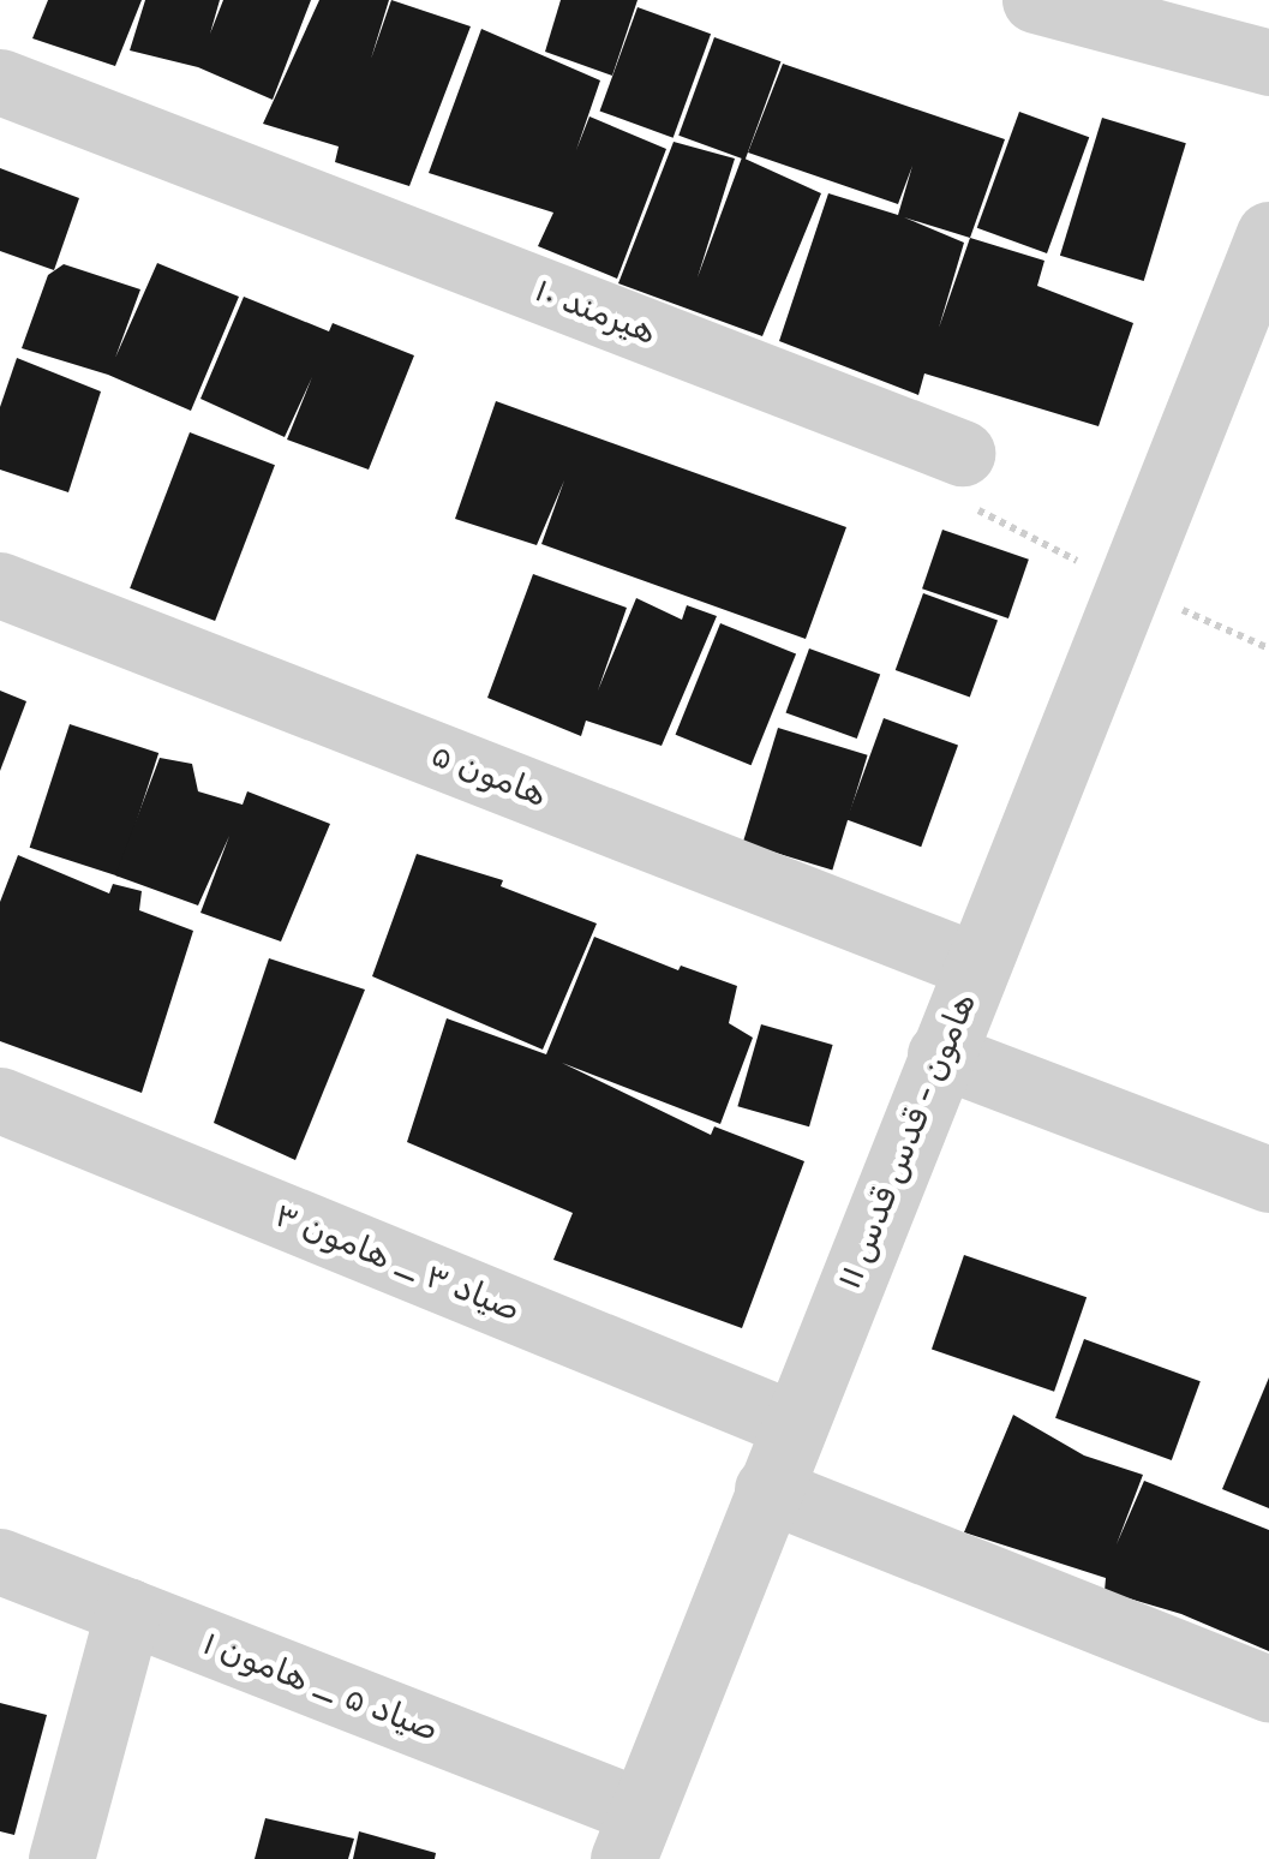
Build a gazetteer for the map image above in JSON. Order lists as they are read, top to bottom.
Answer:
{
  "streets": {
    "street": [
      "هیرمند ۱۰",
      "هامون ۵",
      "هامون - قدس قدس ۱۱",
      "صیاد ۳ _ هامون ۳",
      "صیاد ۵ _ هامون ۱"
    ]
  },
  "crossings": [
    ["هامون ۵", "هامون - قدس قدس ۱۱"],
    ["هامون - قدس قدس ۱۱", "صیاد ۳ _ هامون ۳"],
    ["هامون - قدس قدس ۱۱", "صیاد ۵ _ هامون ۱"]
  ]
}
